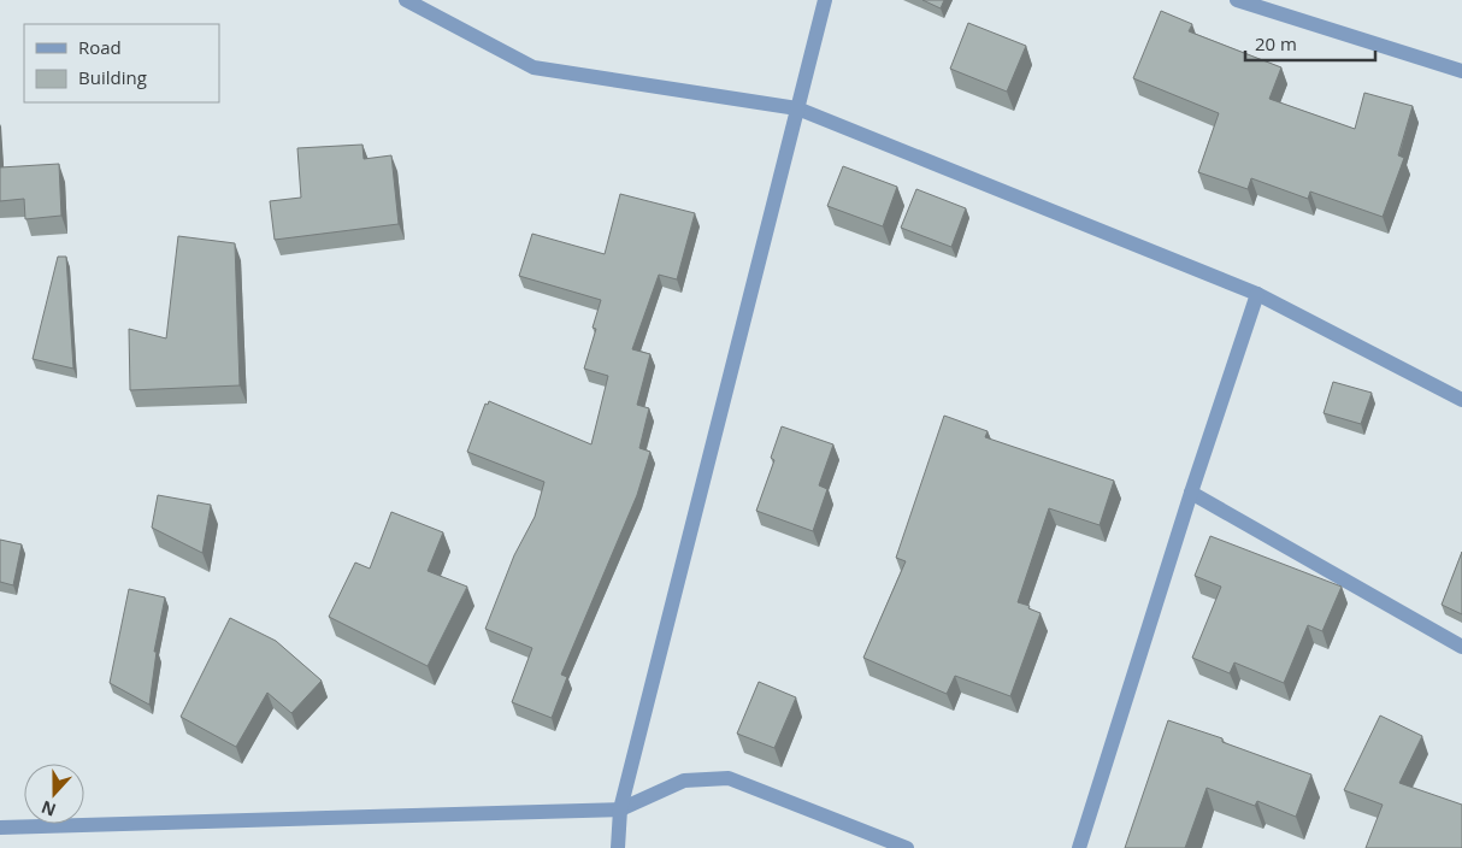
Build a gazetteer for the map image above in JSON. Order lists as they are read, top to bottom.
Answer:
{
  "legend": ["Road", "Building"],
  "scale_bar": "20 m",
  "north": "bottom"
}
